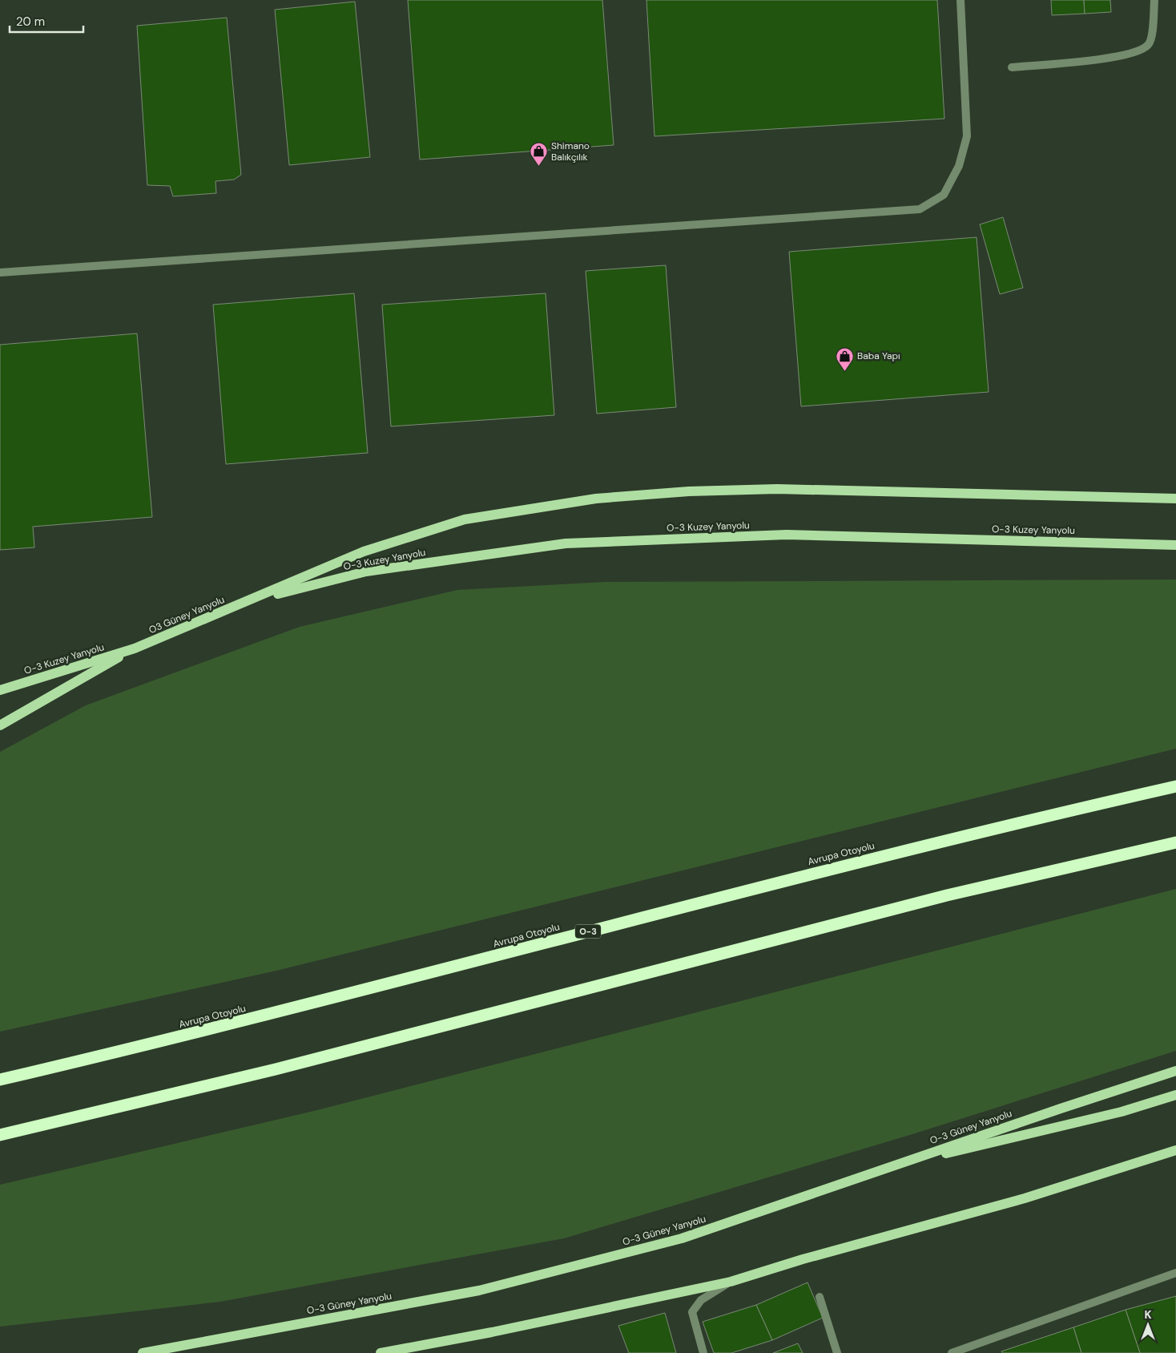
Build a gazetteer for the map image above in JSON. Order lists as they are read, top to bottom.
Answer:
{
  "streets": {
    "highway": ["Avrupa Otoyolu", "O-3"],
    "main road": ["O-3 Kuzey Yanyolu", "O3 Güney Yanyolu", "O-3 Güney Yanyolu"]
  },
  "crossings": [
    ["O-3 Kuzey Yanyolu", "O3 Güney Yanyolu"]
  ],
  "places": {
    "shop": ["Shimano Balıkçılık", "Baba Yapı"]
  },
  "scale_bar": "20 m",
  "north": "top"
}
